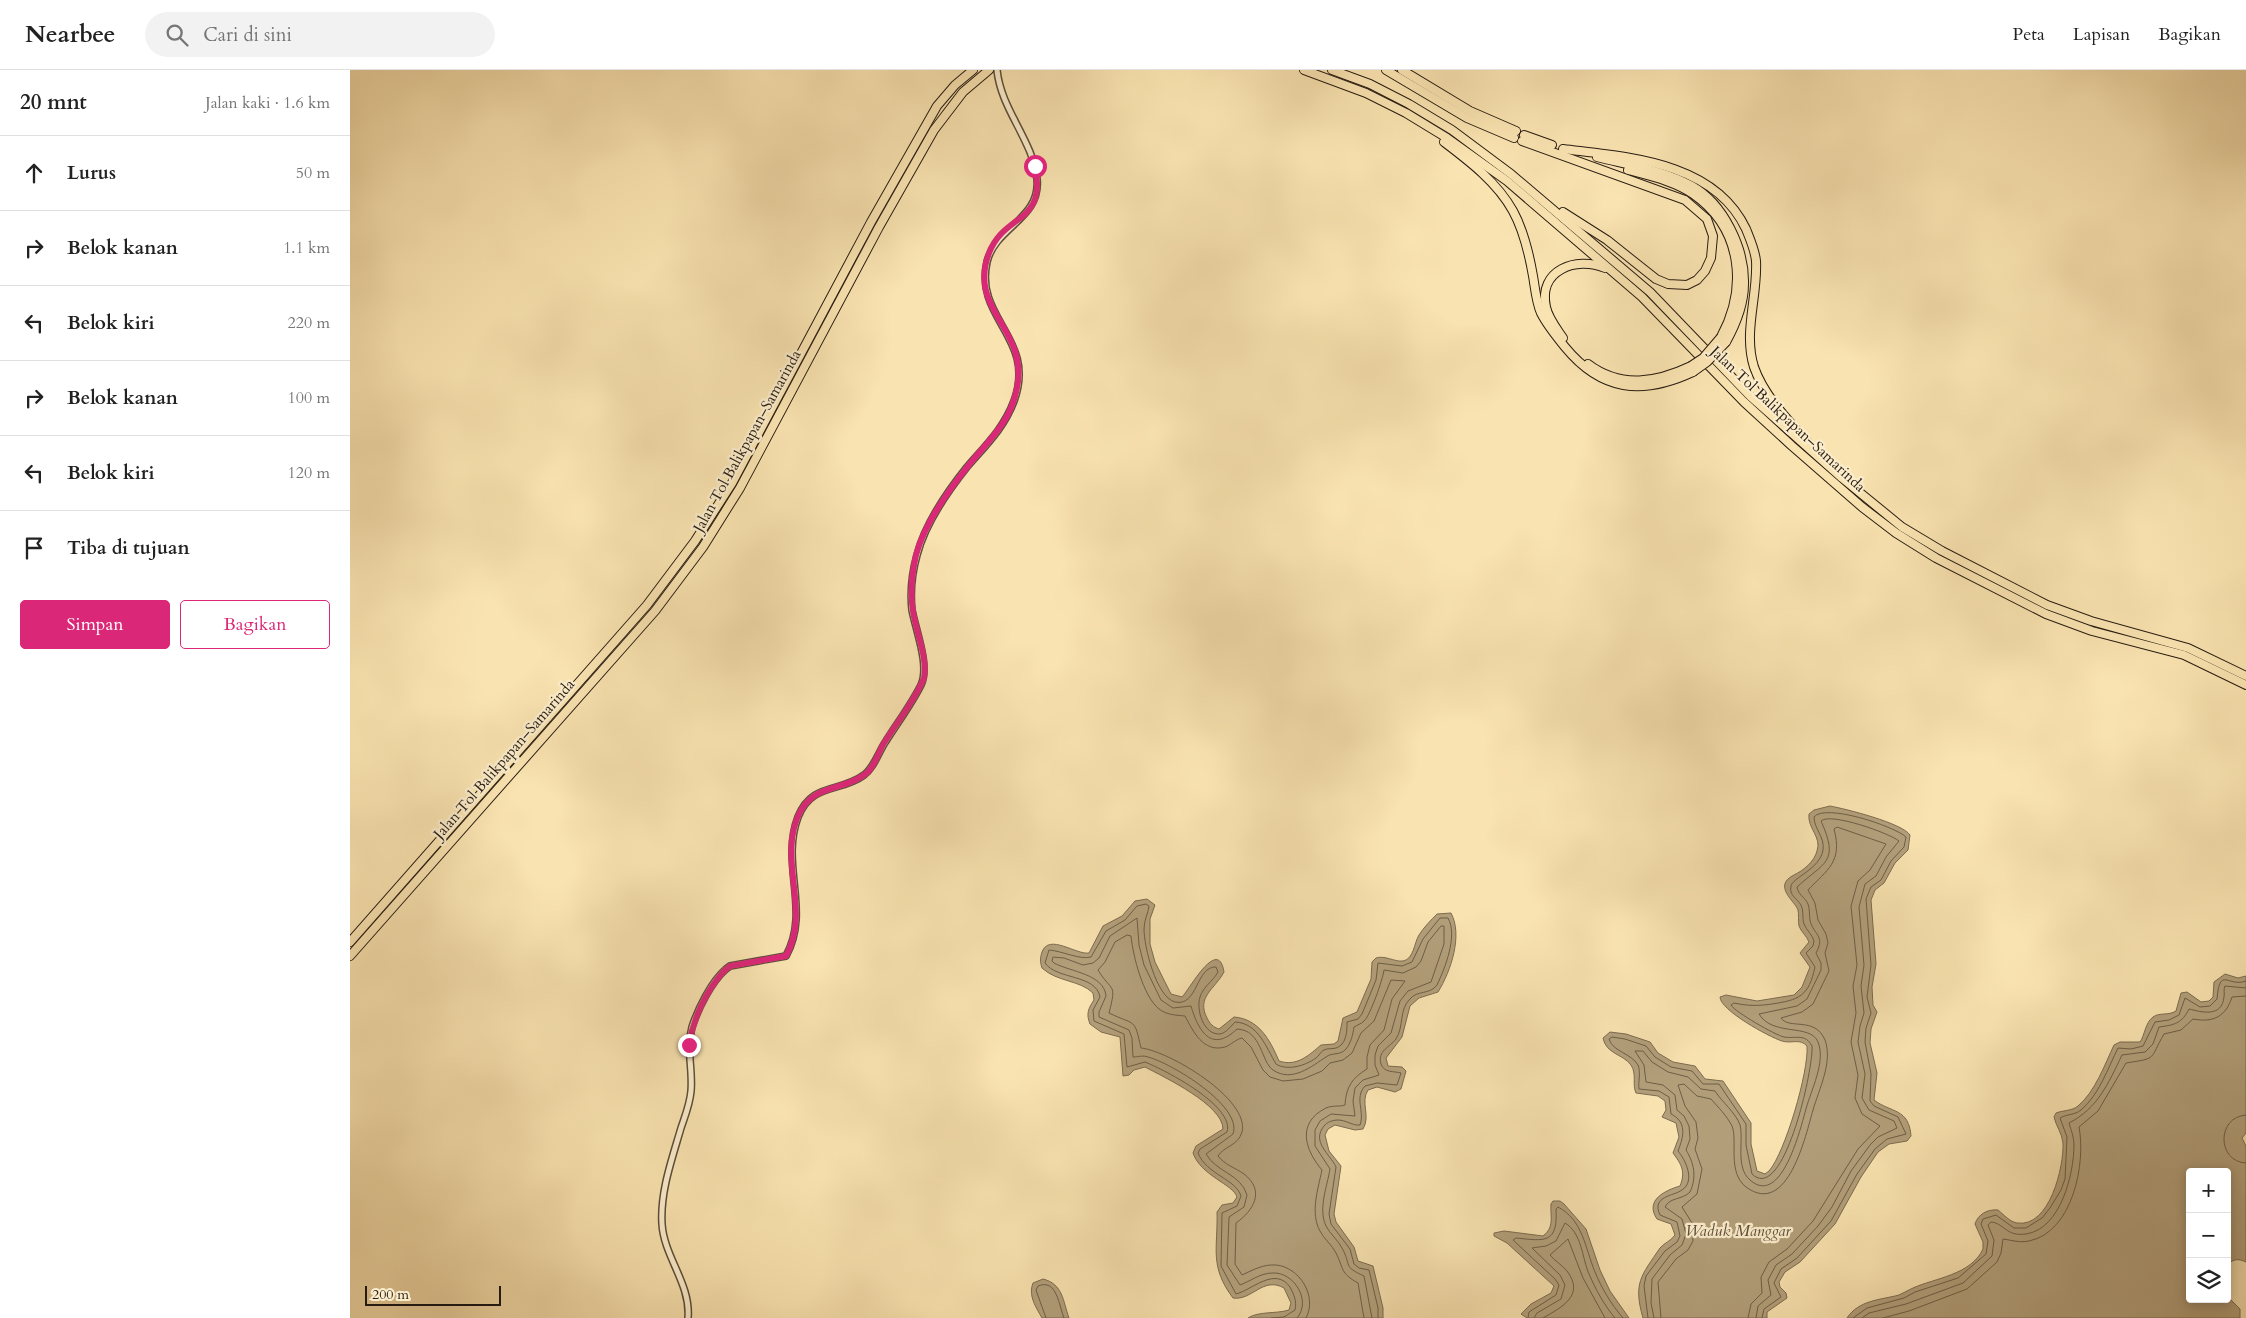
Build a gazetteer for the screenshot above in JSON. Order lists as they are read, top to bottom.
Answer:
{
  "streets": {
    "highway": ["Jalan Tol Balikpapan–Samarinda"]
  },
  "water": ["Waduk Manggar"],
  "scale_bar": "200 m",
  "page": {
    "header": "Nearbee",
    "search": "Cari di sini",
    "nav": ["Peta", "Lapisan", "Bagikan"],
    "heading": ["20 mnt", "Jalan kaki · 1.6 km"],
    "list": [
      ["Lurus", "50 m"],
      ["Belok kanan", "1.1 km"],
      ["Belok kiri", "220 m"],
      ["Belok kanan", "100 m"],
      ["Belok kiri", "120 m"],
      "Tiba di tujuan"
    ],
    "buttons": ["Simpan", "Bagikan"],
    "map_buttons": ["+", "−"],
    "scale": "200 m"
  }
}
